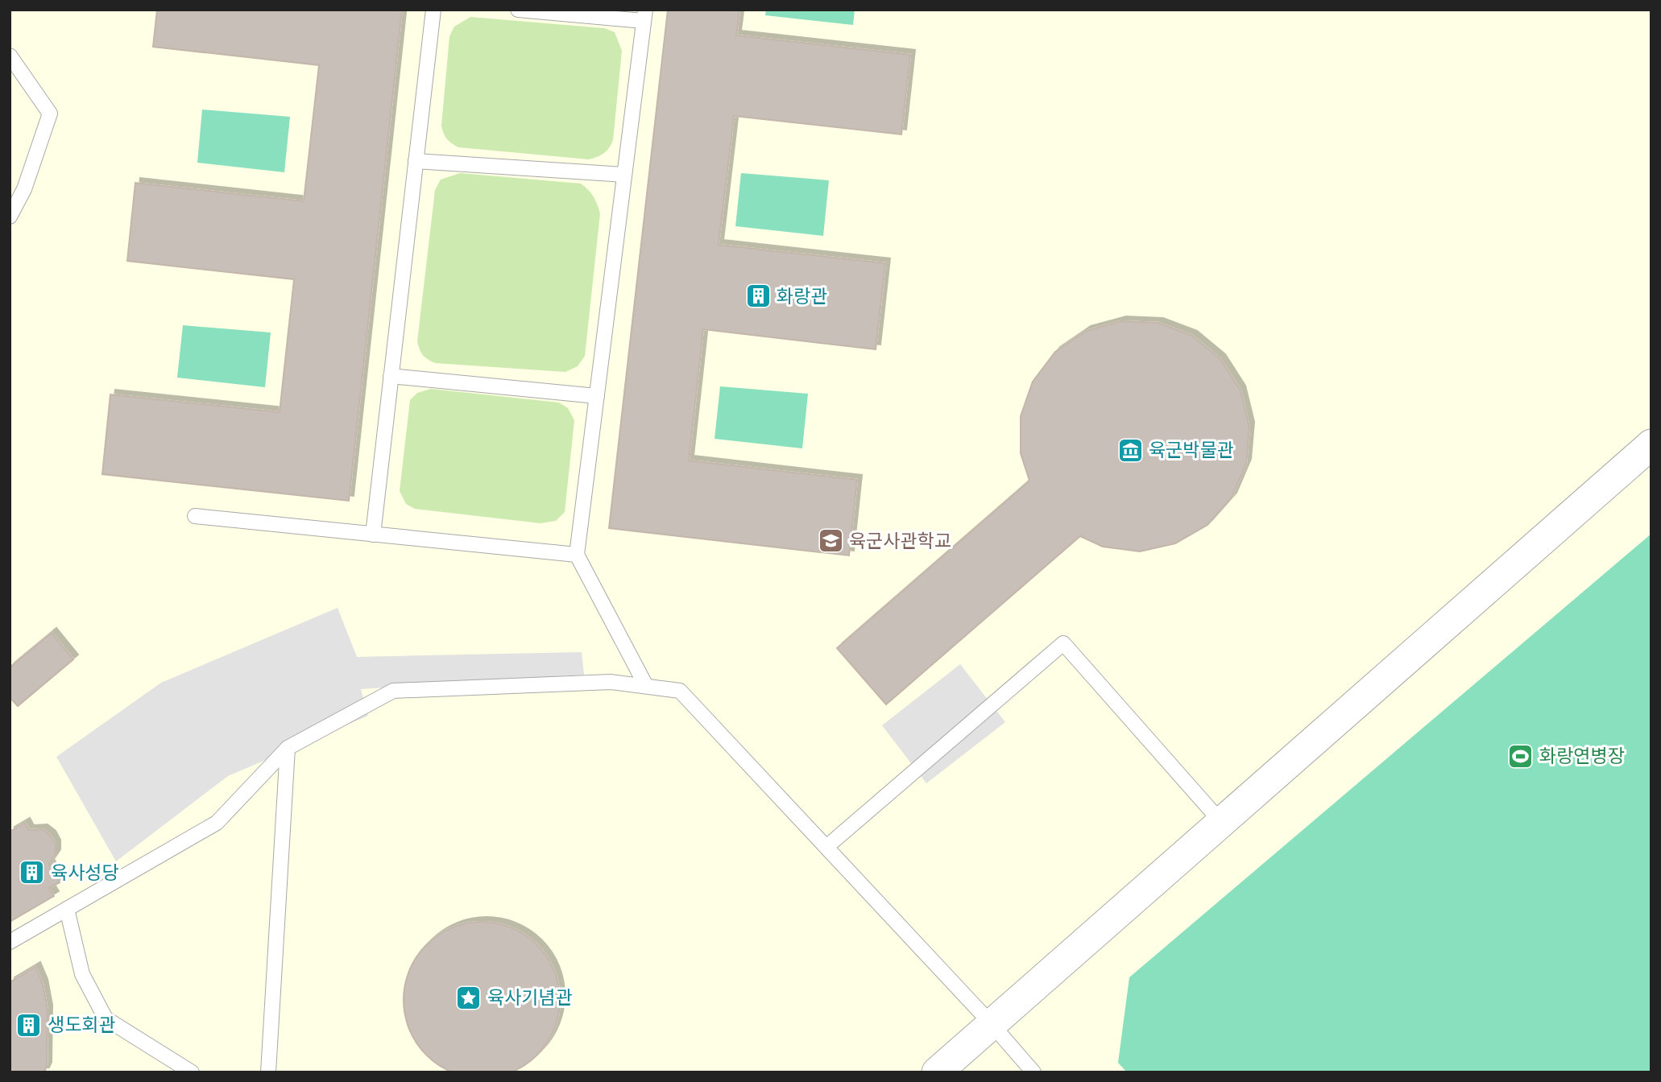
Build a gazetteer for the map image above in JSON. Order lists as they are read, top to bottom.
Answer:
{
  "places": {
    "building": ["화랑관", "육사성당", "생도회관"],
    "museum": ["육군박물관"],
    "school or university": ["육군사관학교"],
    "sports": ["화랑연병장"],
    "place": ["육사기념관"]
  }
}
